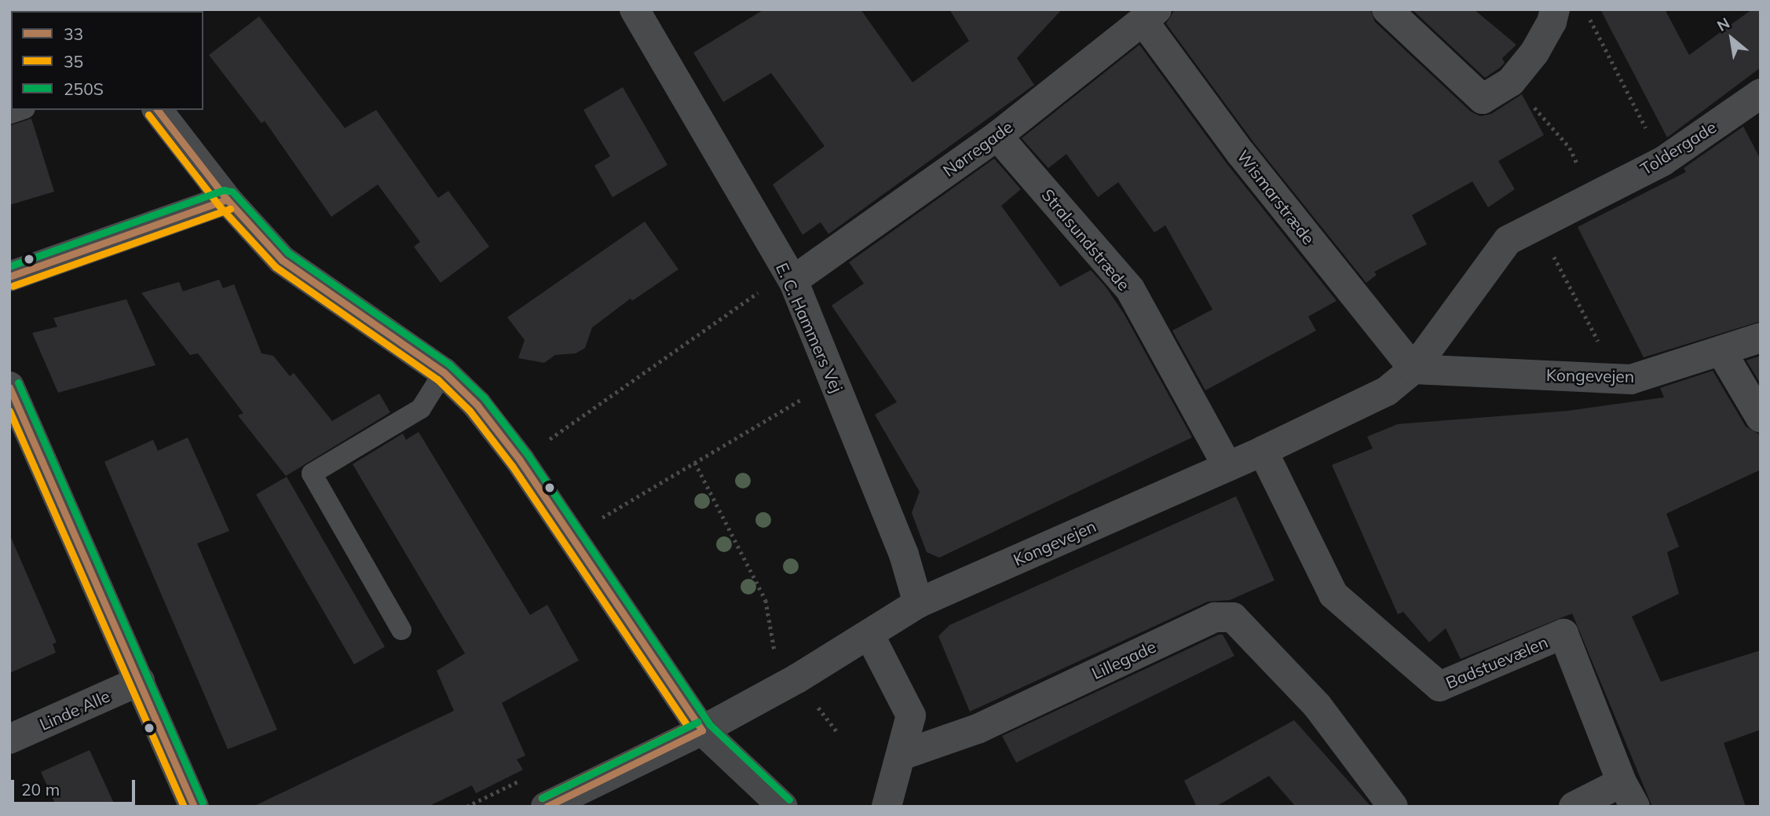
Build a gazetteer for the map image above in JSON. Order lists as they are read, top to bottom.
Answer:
{
  "streets": {
    "street": [
      "Toldergade",
      "Nørregade",
      "Wismarstræde",
      "Stralsundstræde",
      "E. C. Hammers Vej",
      "Kongevejen",
      "Lillegade",
      "Badstuevælen",
      "Linde Alle"
    ]
  },
  "crossings": [
    ["Toldergade", "Kongevejen"],
    ["Nørregade", "Wismarstræde"],
    ["Nørregade", "Stralsundstræde"],
    ["Nørregade", "E. C. Hammers Vej"],
    ["Wismarstræde", "Kongevejen"],
    ["Stralsundstræde", "Kongevejen"],
    ["E. C. Hammers Vej", "Kongevejen"],
    ["Kongevejen", "Badstuevælen"]
  ],
  "lines": ["transit line 33", "transit line 35", "transit line 250S"],
  "legend": ["33", "35", "250S"],
  "scale_bar": "20 m",
  "north": "top left"
}
